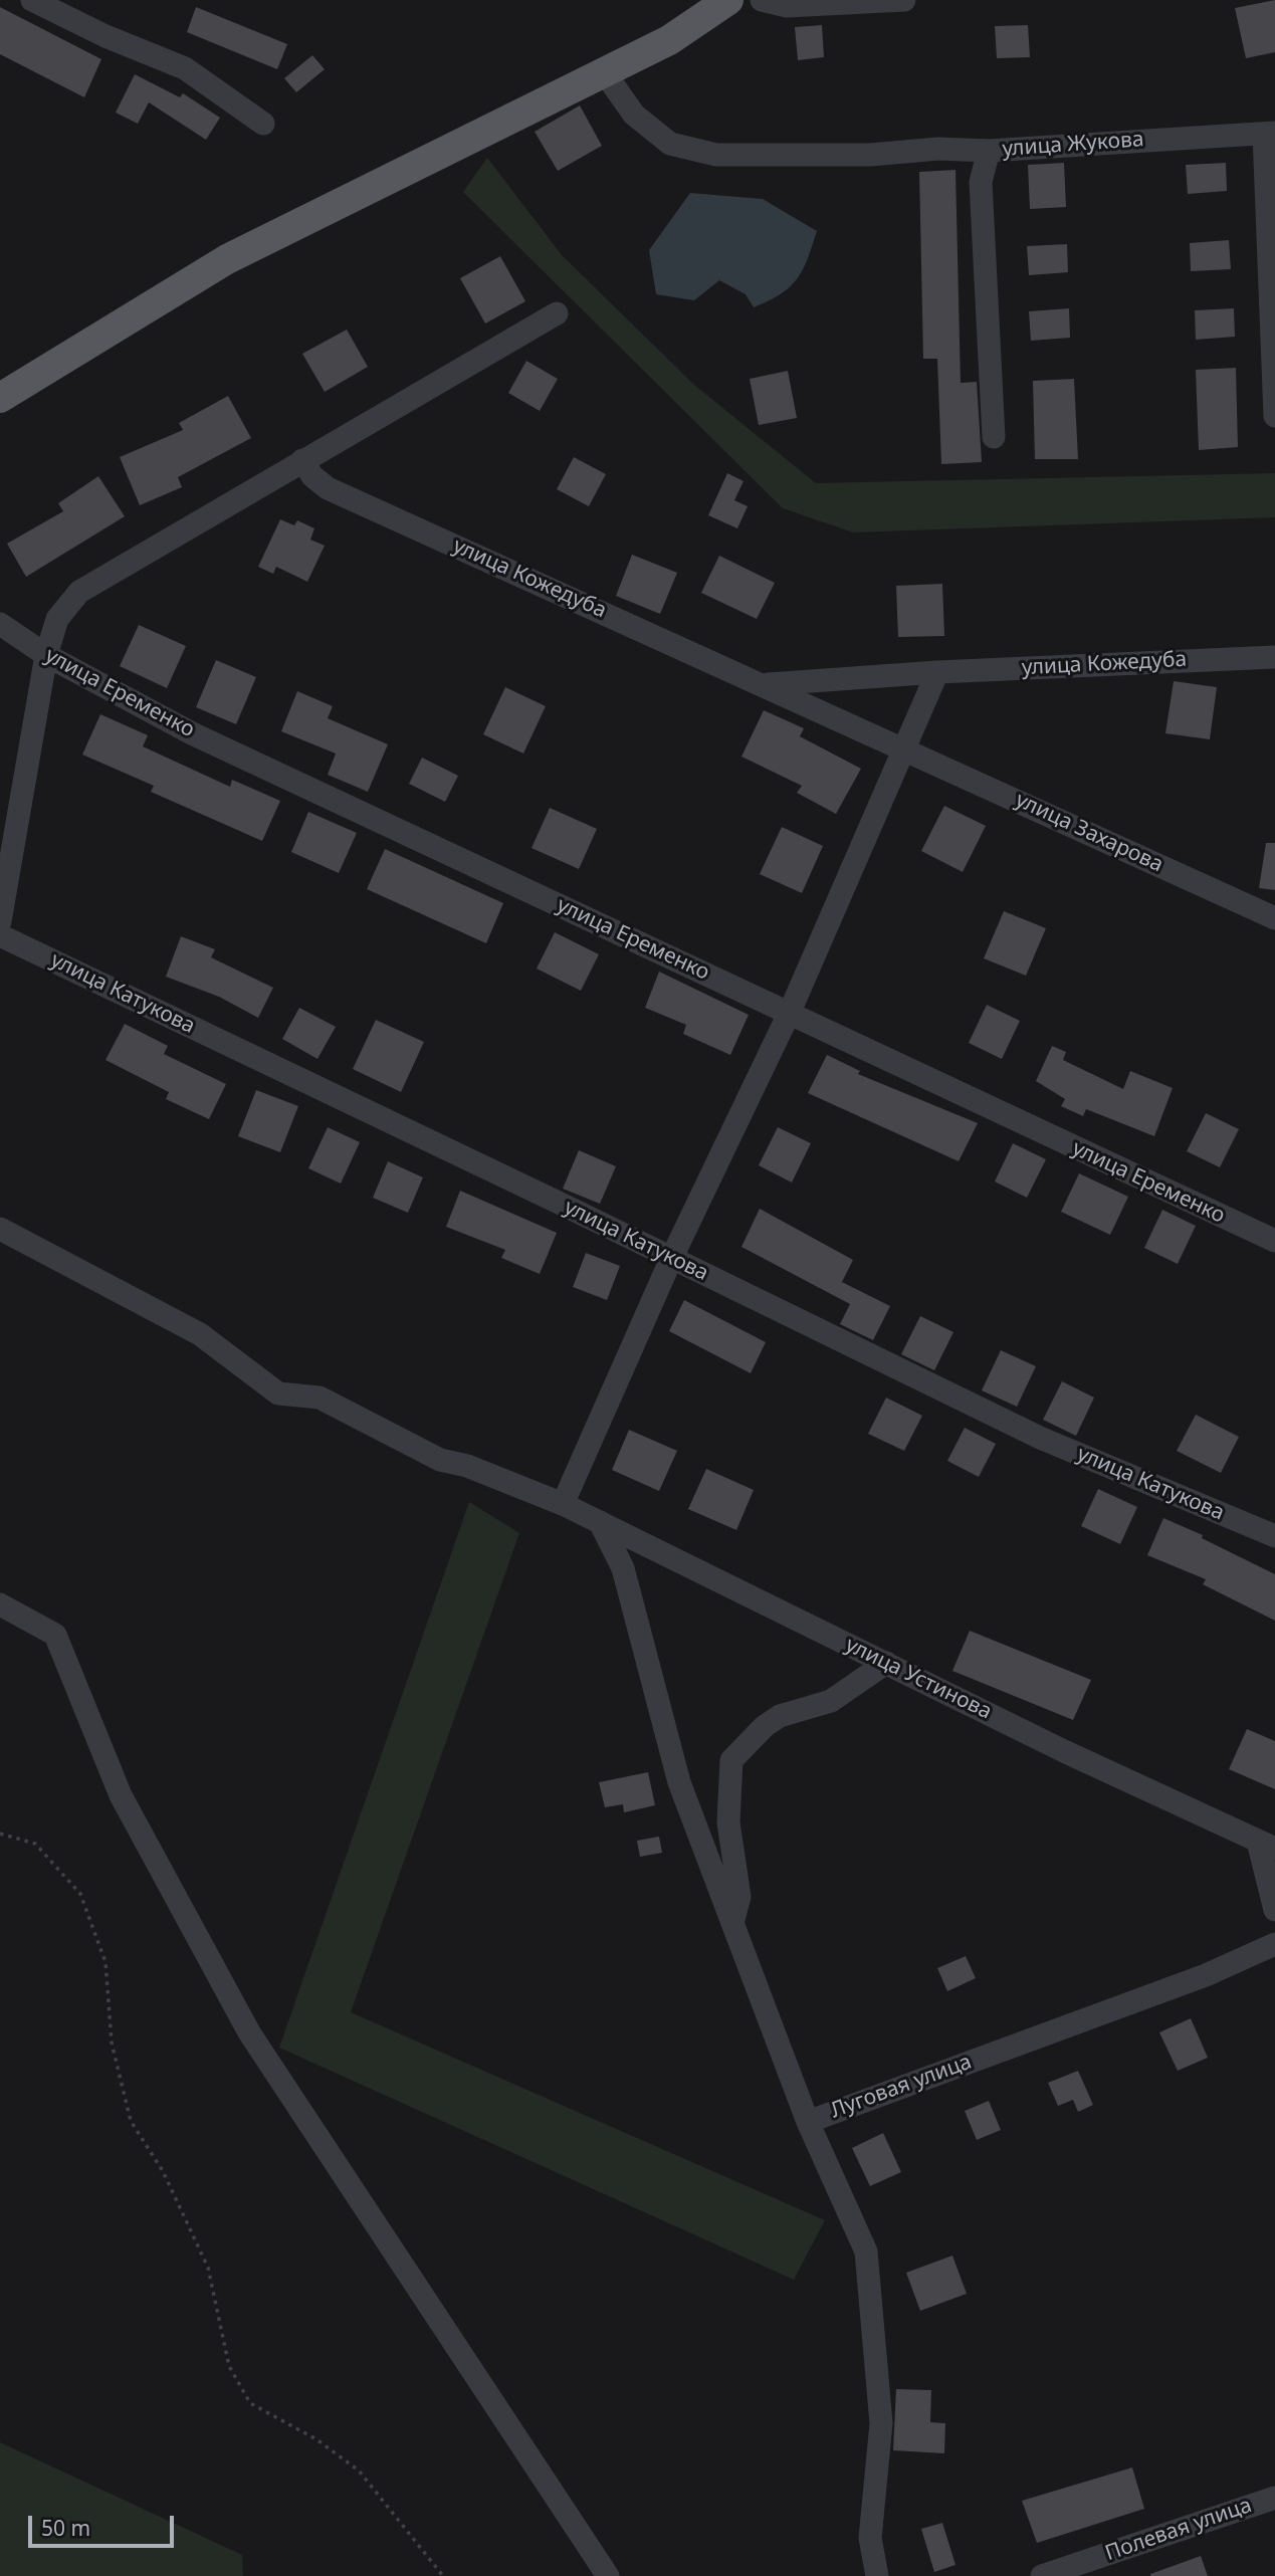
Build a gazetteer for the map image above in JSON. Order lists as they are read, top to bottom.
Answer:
{
  "streets": {
    "street": [
      "улица Жукова",
      "улица Кожедуба",
      "улица Еременко",
      "улица Захарова",
      "улица Катукова",
      "улица Устинова",
      "Луговая улица",
      "Полевая улица"
    ]
  },
  "crossings": [
    ["улица Кожедуба", "улица Захарова"]
  ],
  "scale_bar": "50 m"
}
